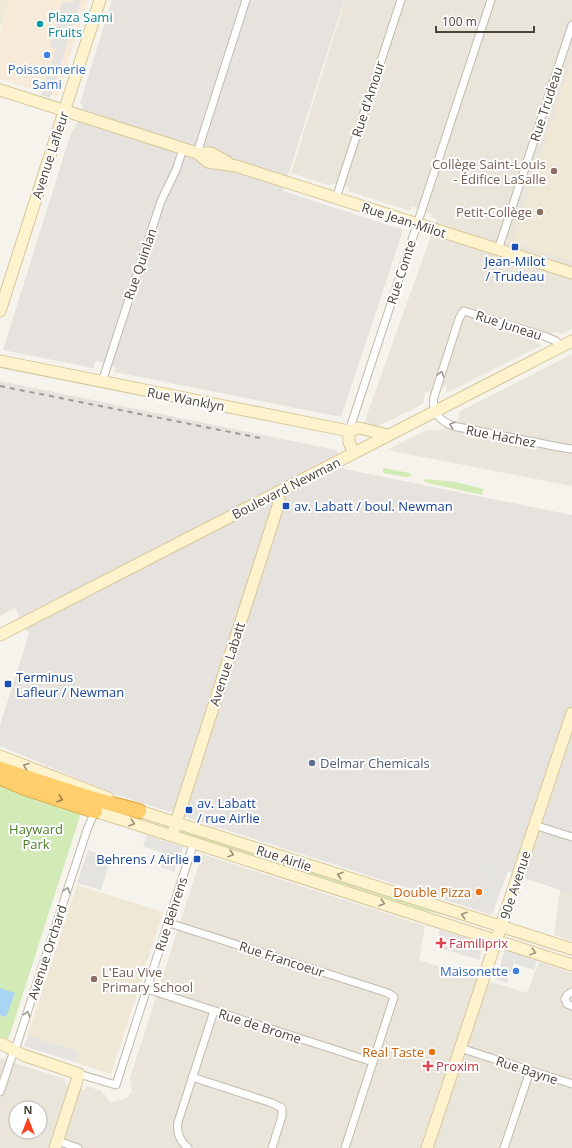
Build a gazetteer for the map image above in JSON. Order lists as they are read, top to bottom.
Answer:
{
  "streets": {
    "main road": [
      "Avenue Lafleur",
      "Rue Jean-Milot",
      "Rue Wanklyn",
      "Boulevard Newman",
      "Avenue Labatt",
      "Rue Airlie",
      "90e Avenue"
    ],
    "street": [
      "Rue d'Amour",
      "Rue Trudeau",
      "Rue Quinlan",
      "Rue Comte",
      "Rue Juneau",
      "Rue Hachez",
      "Rue Behrens",
      "Avenue Orchard",
      "Rue Francoeur",
      "Rue de Brome",
      "Rue Bayne"
    ]
  },
  "crossings": [
    ["Rue d'Amour", "Rue Jean-Milot"],
    ["Rue Trudeau", "Rue Jean-Milot"],
    ["Avenue Lafleur", "Rue Jean-Milot"],
    ["Rue Jean-Milot", "Rue Quinlan"],
    ["Rue Jean-Milot", "Rue Comte"],
    ["Rue Quinlan", "Rue Wanklyn"],
    ["Rue Comte", "Rue Wanklyn"],
    ["Rue Juneau", "Rue Hachez"],
    ["Rue Juneau", "Boulevard Newman"],
    ["Rue Wanklyn", "Boulevard Newman"],
    ["Rue Hachez", "Boulevard Newman"],
    ["Boulevard Newman", "Avenue Labatt"],
    ["Avenue Labatt", "Rue Airlie"],
    ["Rue Airlie", "90e Avenue"],
    ["Rue Airlie", "Rue Behrens"],
    ["Rue Airlie", "Avenue Orchard"],
    ["90e Avenue", "Rue Bayne"],
    ["Rue Behrens", "Rue Francoeur"],
    ["Rue Behrens", "Rue de Brome"],
    ["Rue Francoeur", "Rue de Brome"]
  ],
  "one_way": ["Rue Hachez", "Avenue Orchard"],
  "parks": ["Hayward Park"],
  "places": {
    "other": [
      "Plaza Sami Fruits",
      "Poissonnerie Sami",
      "Collège Saint-Louis - Édifice LaSalle",
      "Petit-Collège",
      "Delmar Chemicals",
      "Double Pizza",
      "Maisonette",
      "L'Eau Vive Primary School",
      "Real Taste"
    ],
    "transit": [
      "Jean-Milot / Trudeau",
      "av. Labatt / boul. Newman",
      "Terminus Lafleur / Newman",
      "av. Labatt / rue Airlie",
      "Behrens / Airlie"
    ],
    "health": ["Familiprix", "Proxim"]
  },
  "scale_bar": "100 m",
  "north": "top"
}
